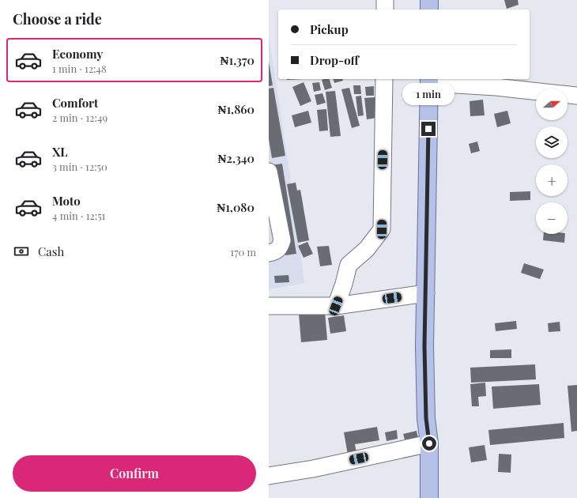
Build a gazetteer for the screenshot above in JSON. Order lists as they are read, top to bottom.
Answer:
{
  "north": "right",
  "page": {
    "heading": "Choose a ride",
    "banner": ["Pickup", "Drop-off"],
    "list": [
      {
        "name": "Economy",
        "note": "1 min · 12:48",
        "value": "₦1,370"
      },
      {
        "name": "Comfort",
        "note": "2 min · 12:49",
        "value": "₦1,860"
      },
      {
        "name": "XL",
        "note": "3 min · 12:50",
        "value": "₦2,340"
      },
      {
        "name": "Moto",
        "note": "4 min · 12:51",
        "value": "₦1,080"
      }
    ],
    "bubble": "1 min",
    "map_buttons": ["+", "−"],
    "pay": ["Cash", "170 m"],
    "buttons": "Confirm"
  }
}
